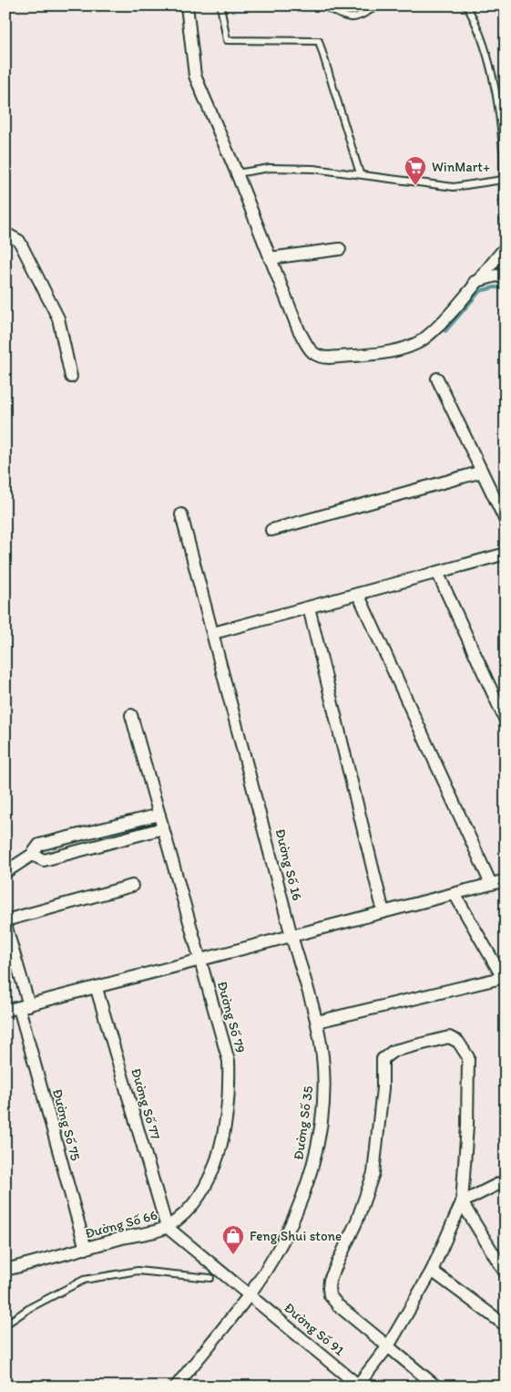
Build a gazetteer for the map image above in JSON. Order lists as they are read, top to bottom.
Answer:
{
  "streets": {
    "street": [
      "Đường Số 16",
      "Đường Số 79",
      "Đường Số 77",
      "Đường Số 35",
      "Đường Số 75",
      "Đường Số 66",
      "Đường Số 91"
    ]
  },
  "crossings": [
    ["Đường Số 16", "Đường Số 35"],
    ["Đường Số 79", "Đường Số 77"],
    ["Đường Số 79", "Đường Số 66"],
    ["Đường Số 77", "Đường Số 66"],
    ["Đường Số 35", "Đường Số 66"],
    ["Đường Số 35", "Đường Số 91"],
    ["Đường Số 75", "Đường Số 66"],
    ["Đường Số 66", "Đường Số 91"]
  ],
  "places": {
    "supermarket": ["WinMart+"],
    "shop": ["Feng Shui stone"]
  }
}
